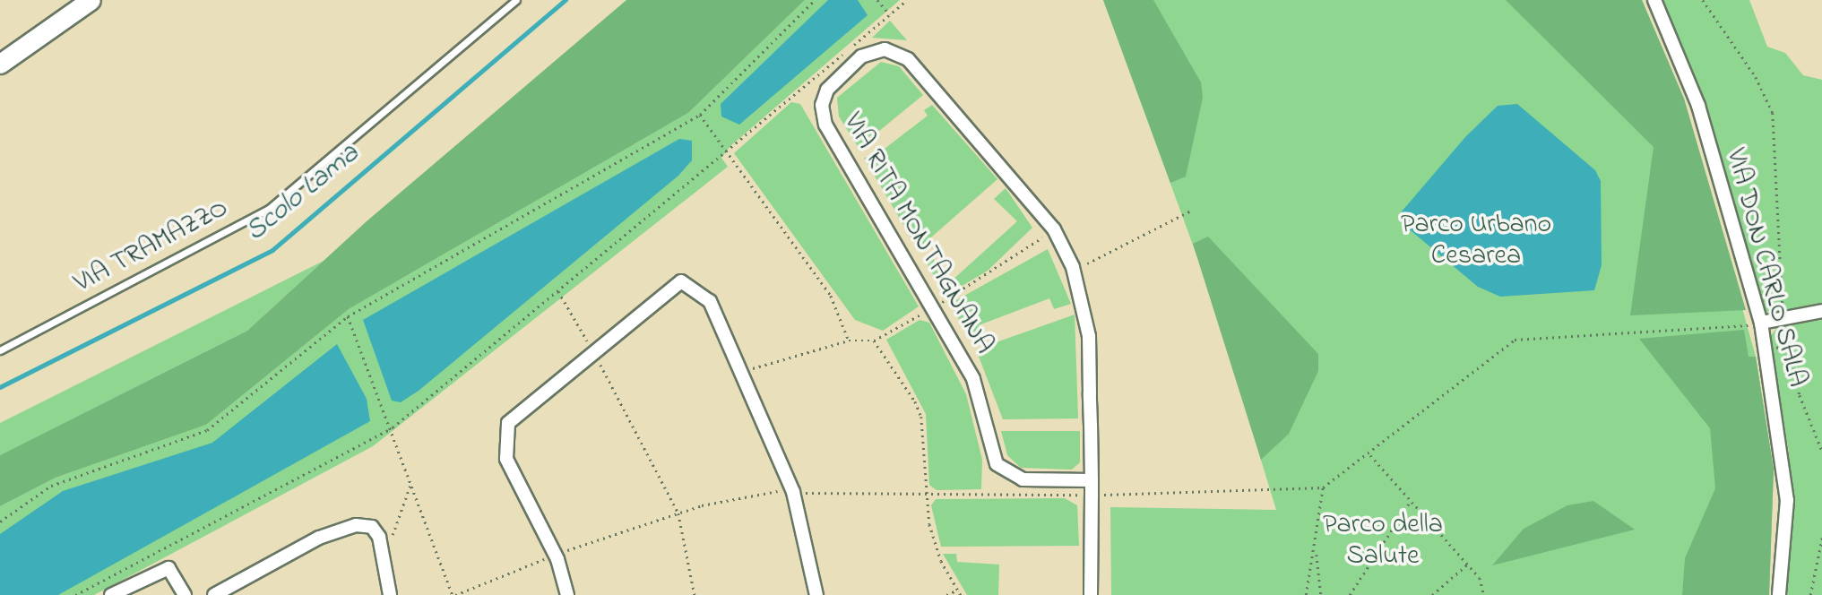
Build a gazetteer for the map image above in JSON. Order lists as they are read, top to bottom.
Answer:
{
  "streets": {
    "street": ["VIA RITA MONTAGNANA", "VIA DON CARLO SALA"],
    "lane": ["VIA TRAMAZZO"]
  },
  "water": ["Scolo Lama"],
  "parks": ["Parco Urbano Cesarea", "Parco della Salute"]
}
